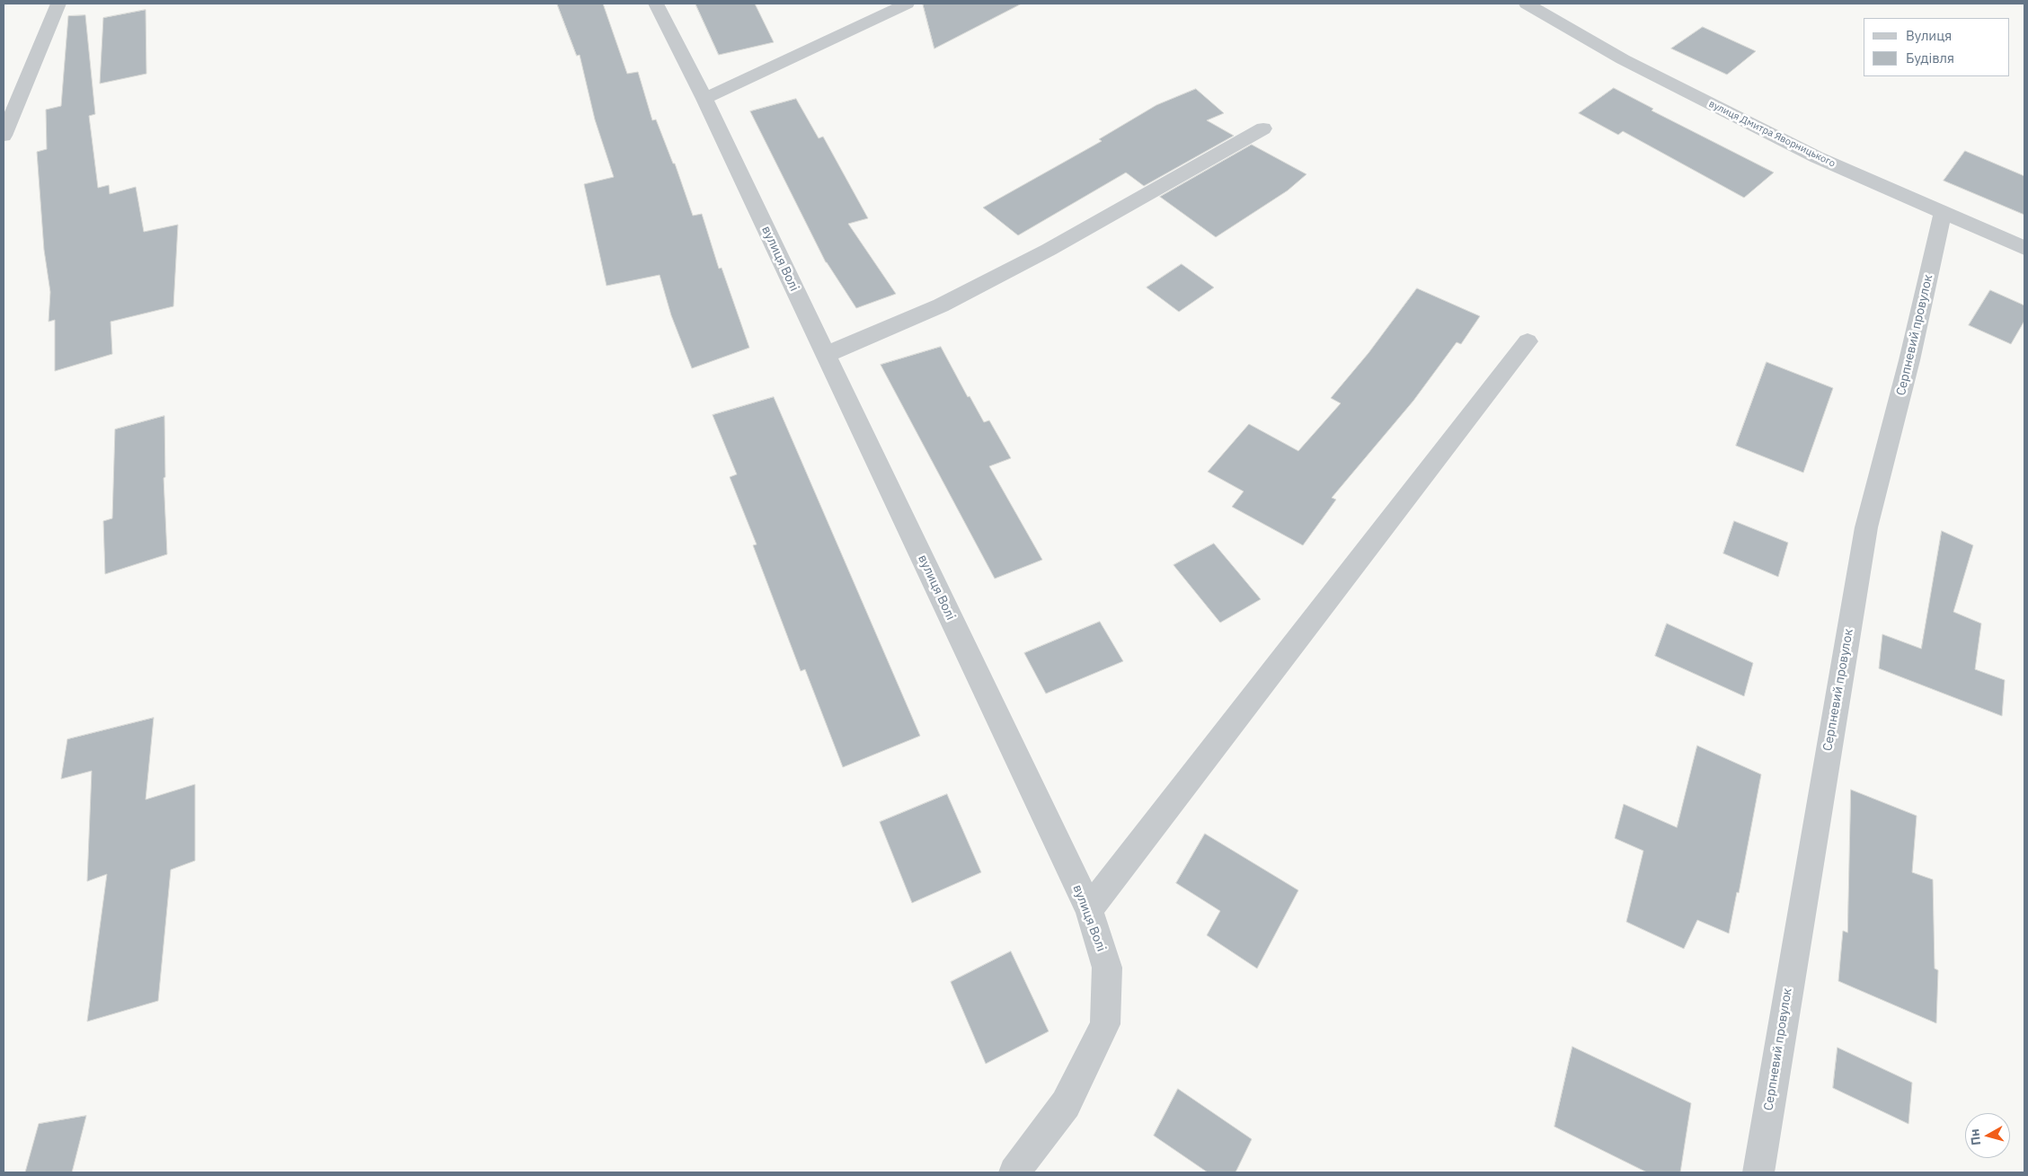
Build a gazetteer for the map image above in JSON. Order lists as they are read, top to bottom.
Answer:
{
  "streets": {
    "street": ["вулиця Дмитра Яворницького", "вулиця Волі", "Серпневий провулок"]
  },
  "crossings": [
    ["вулиця Дмитра Яворницького", "Серпневий провулок"]
  ],
  "legend": ["Вулиця", "Будівля"],
  "north": "left"
}
